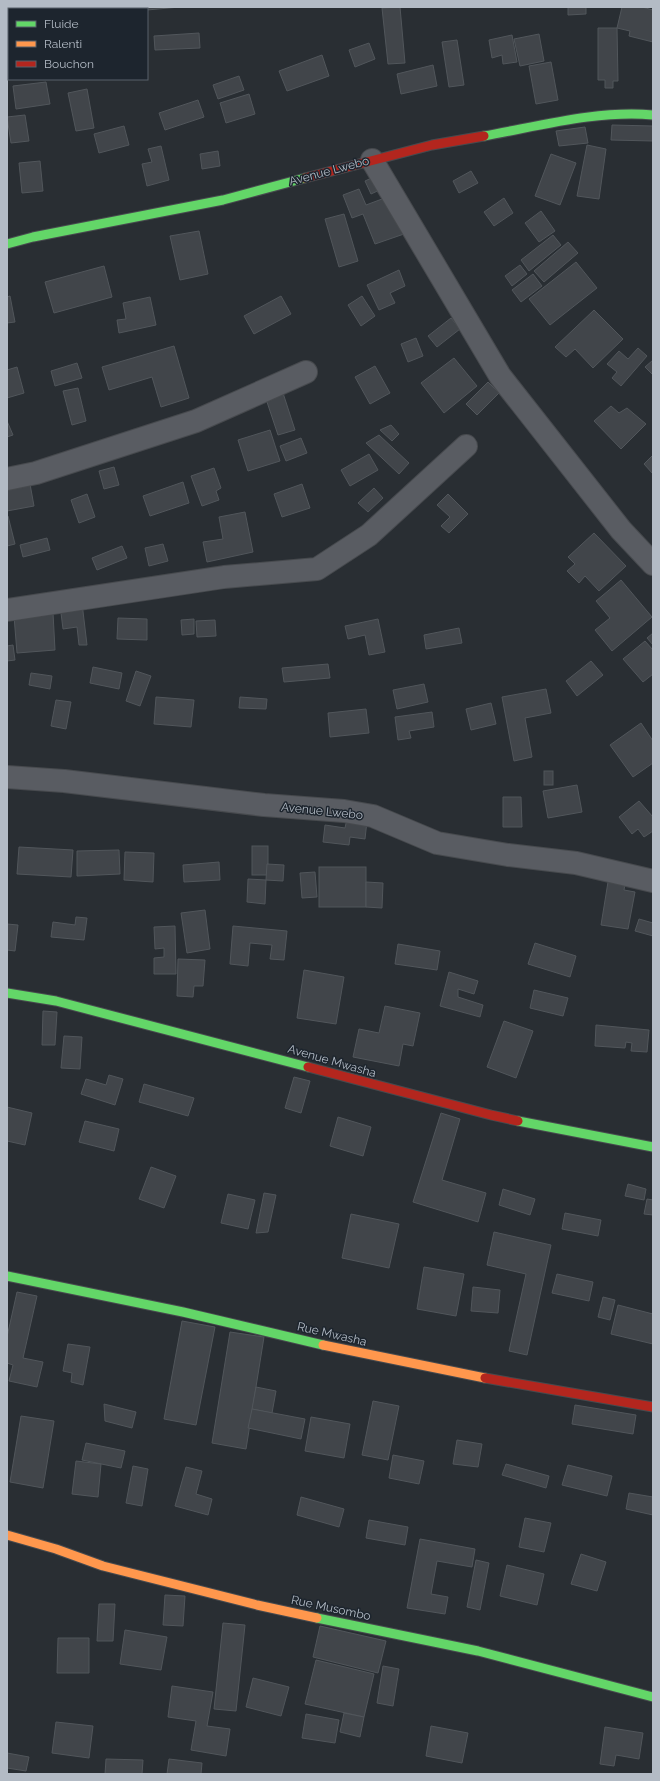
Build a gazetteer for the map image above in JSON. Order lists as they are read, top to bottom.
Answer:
{
  "streets": {
    "street": [
      "Avenue Lwebo",
      "Avenue Mwasha",
      "Rue Mwasha",
      "Rue Musombo"
    ]
  },
  "legend": ["Fluide", "Ralenti", "Bouchon"]
}
